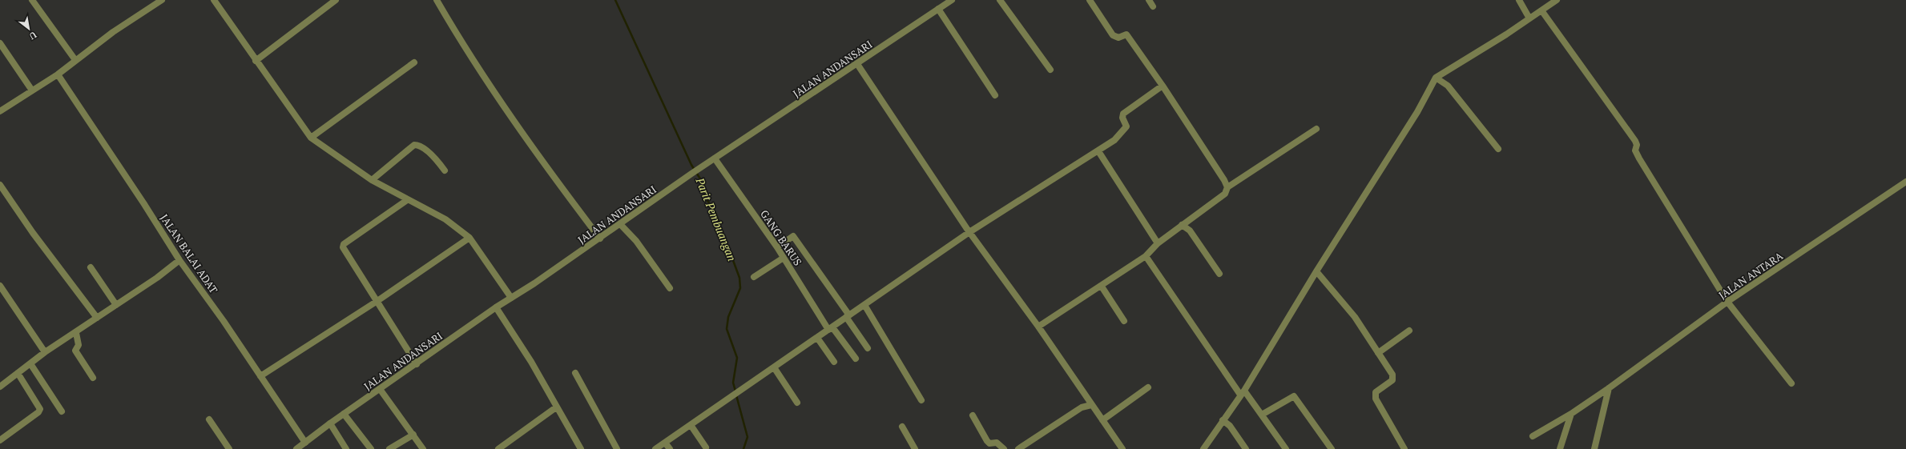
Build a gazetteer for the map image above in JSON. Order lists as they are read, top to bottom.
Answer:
{
  "streets": {
    "street": [
      "JALAN ANDANSARI",
      "GANG BARUS",
      "JALAN BALAI ADAT",
      "JALAN ANTARA"
    ]
  },
  "crossings": [
    ["JALAN ANDANSARI", "GANG BARUS"],
    ["JALAN ANDANSARI", "JALAN BALAI ADAT"]
  ],
  "water": ["Parit Pembuangan"],
  "north": "bottom right"
}
